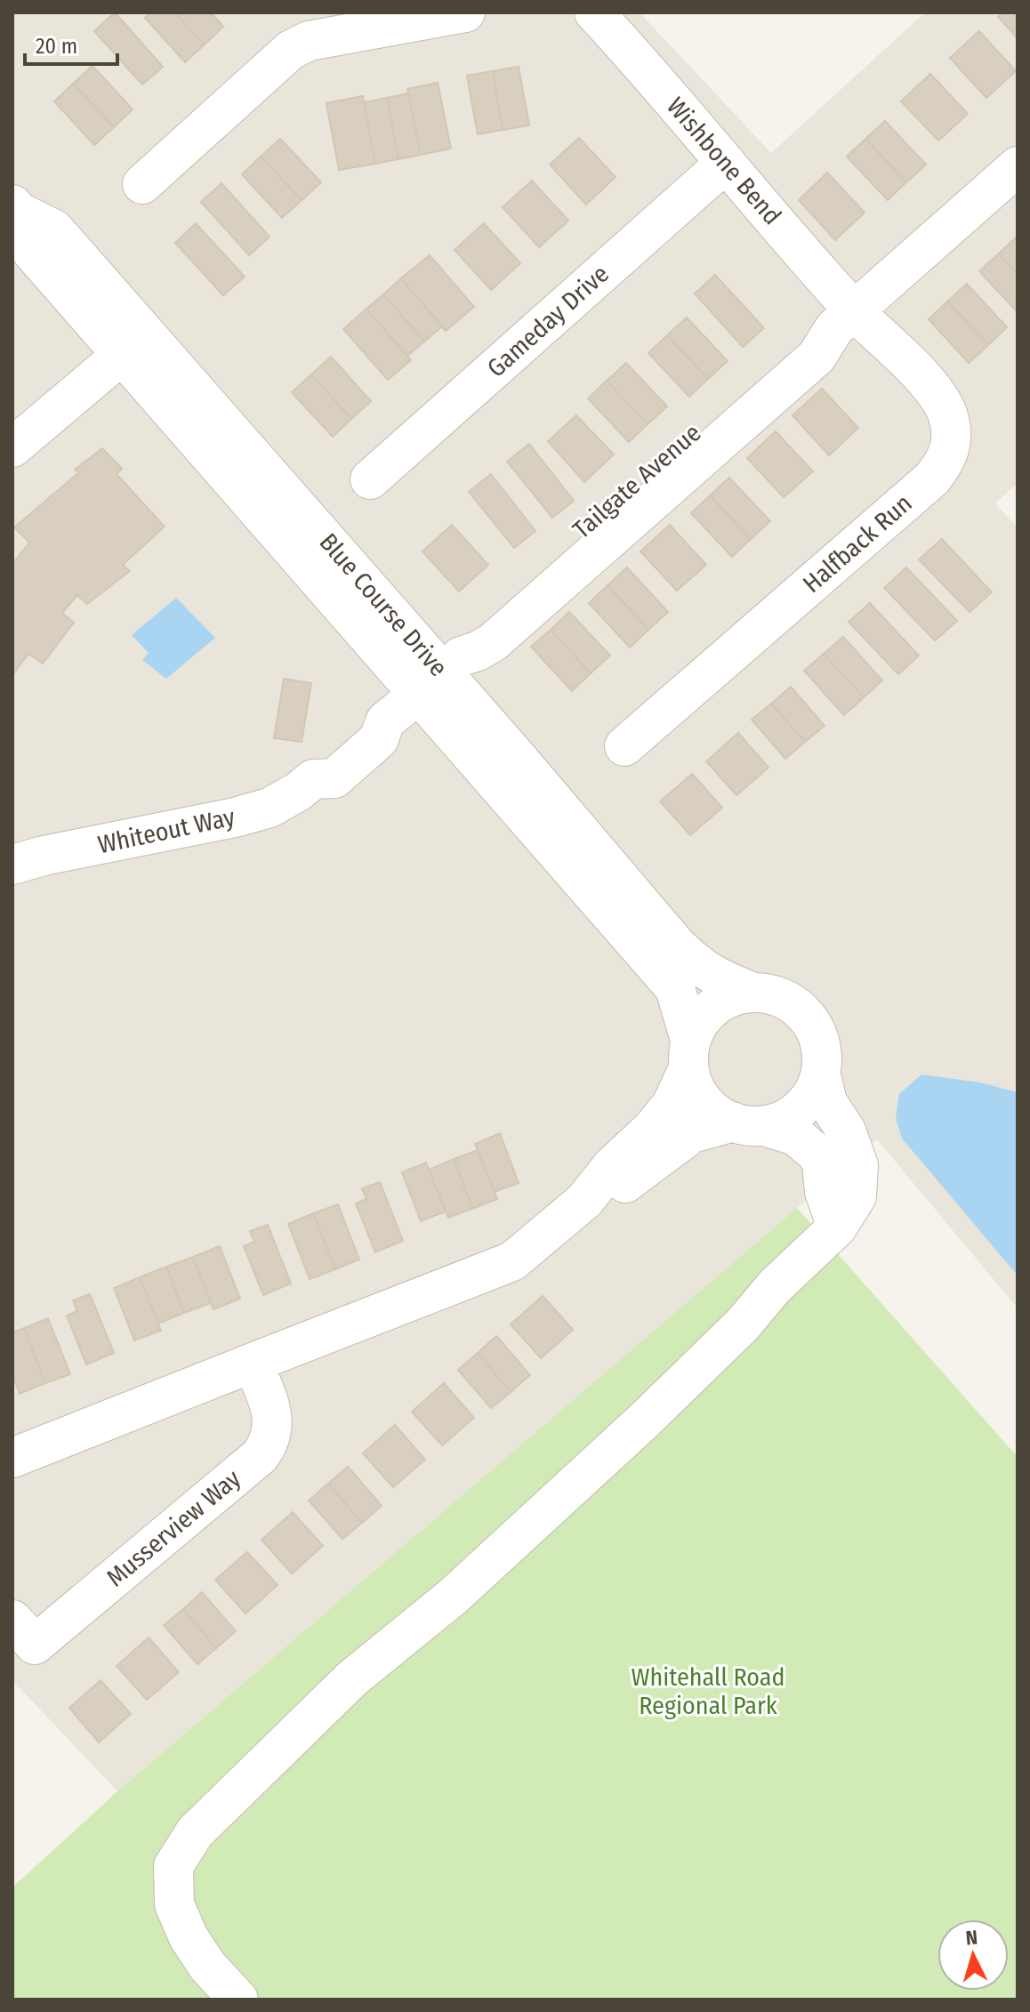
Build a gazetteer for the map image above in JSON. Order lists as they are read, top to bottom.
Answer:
{
  "streets": {
    "street": [
      "Wishbone Bend",
      "Gameday Drive",
      "Tailgate Avenue",
      "Halfback Run",
      "Blue Course Drive",
      "Whiteout Way",
      "Musserview Way"
    ]
  },
  "crossings": [
    ["Wishbone Bend", "Gameday Drive"],
    ["Wishbone Bend", "Tailgate Avenue"],
    ["Wishbone Bend", "Halfback Run"],
    ["Tailgate Avenue", "Halfback Run"],
    ["Tailgate Avenue", "Blue Course Drive"],
    ["Tailgate Avenue", "Whiteout Way"],
    ["Blue Course Drive", "Whiteout Way"]
  ],
  "parks": ["Whitehall Road Regional Park"],
  "scale_bar": "20 m",
  "north": "top"
}
